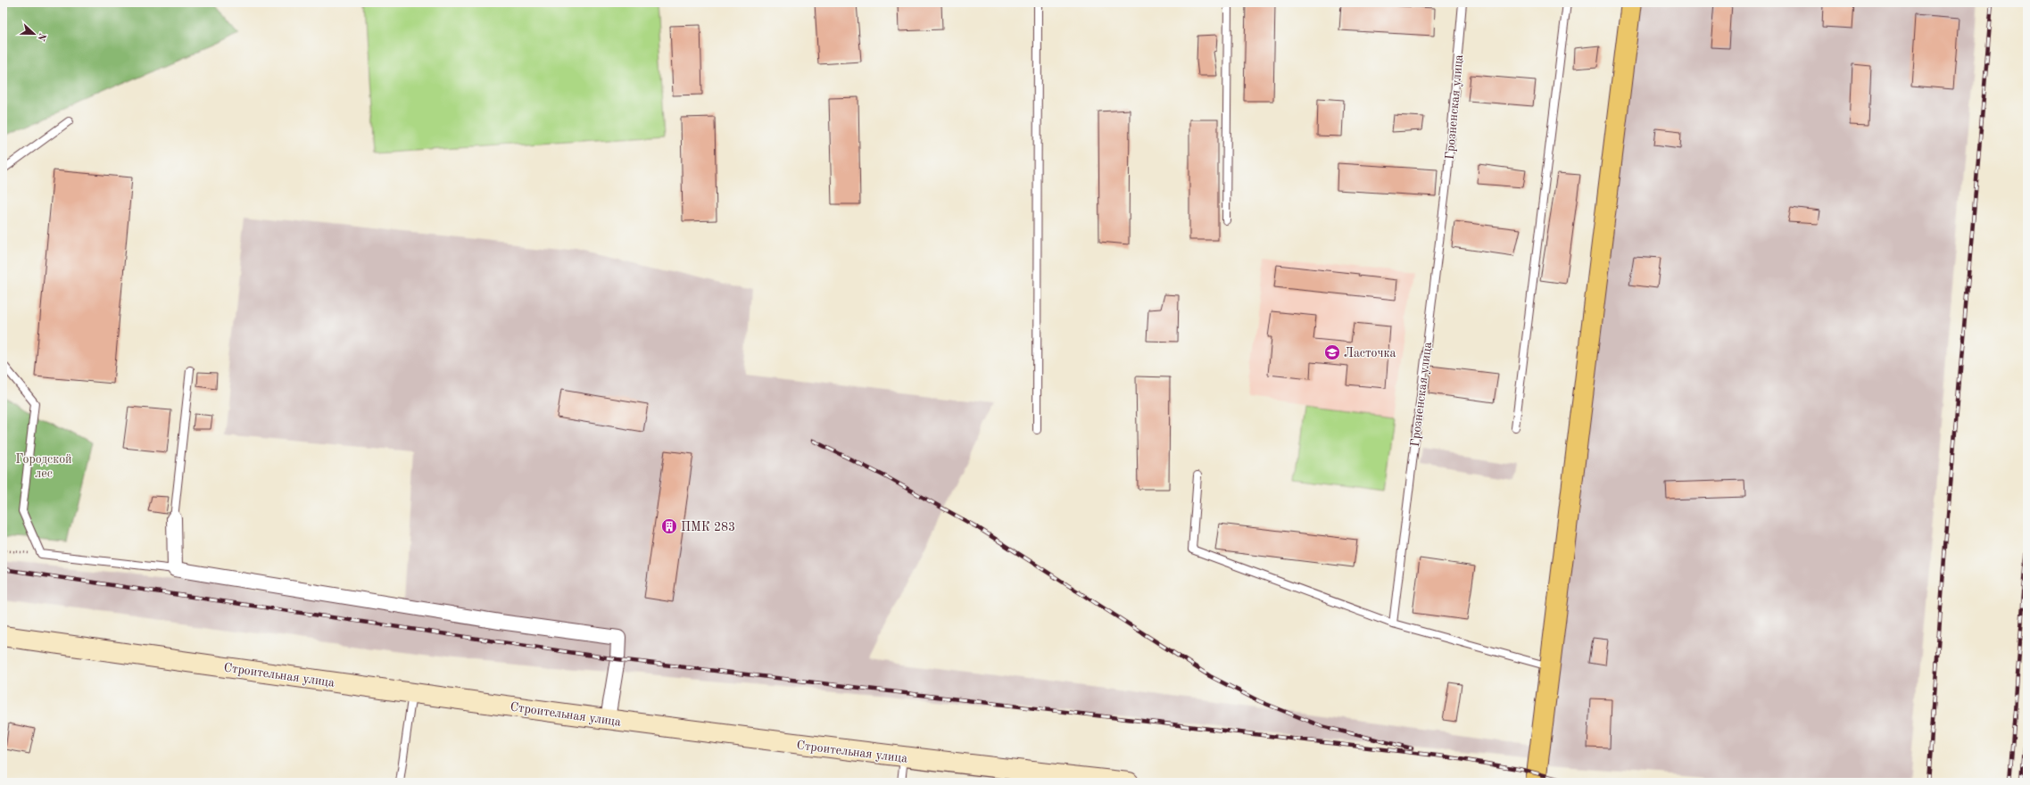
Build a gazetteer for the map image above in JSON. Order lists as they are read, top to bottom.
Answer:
{
  "streets": {
    "street": ["Строительная улица"],
    "lane": ["Грозненская улица"]
  },
  "parks": ["Городской лес"],
  "places": {
    "school or university": ["Ласточка"],
    "building": ["ПМК 283"]
  },
  "north": "right"
}
